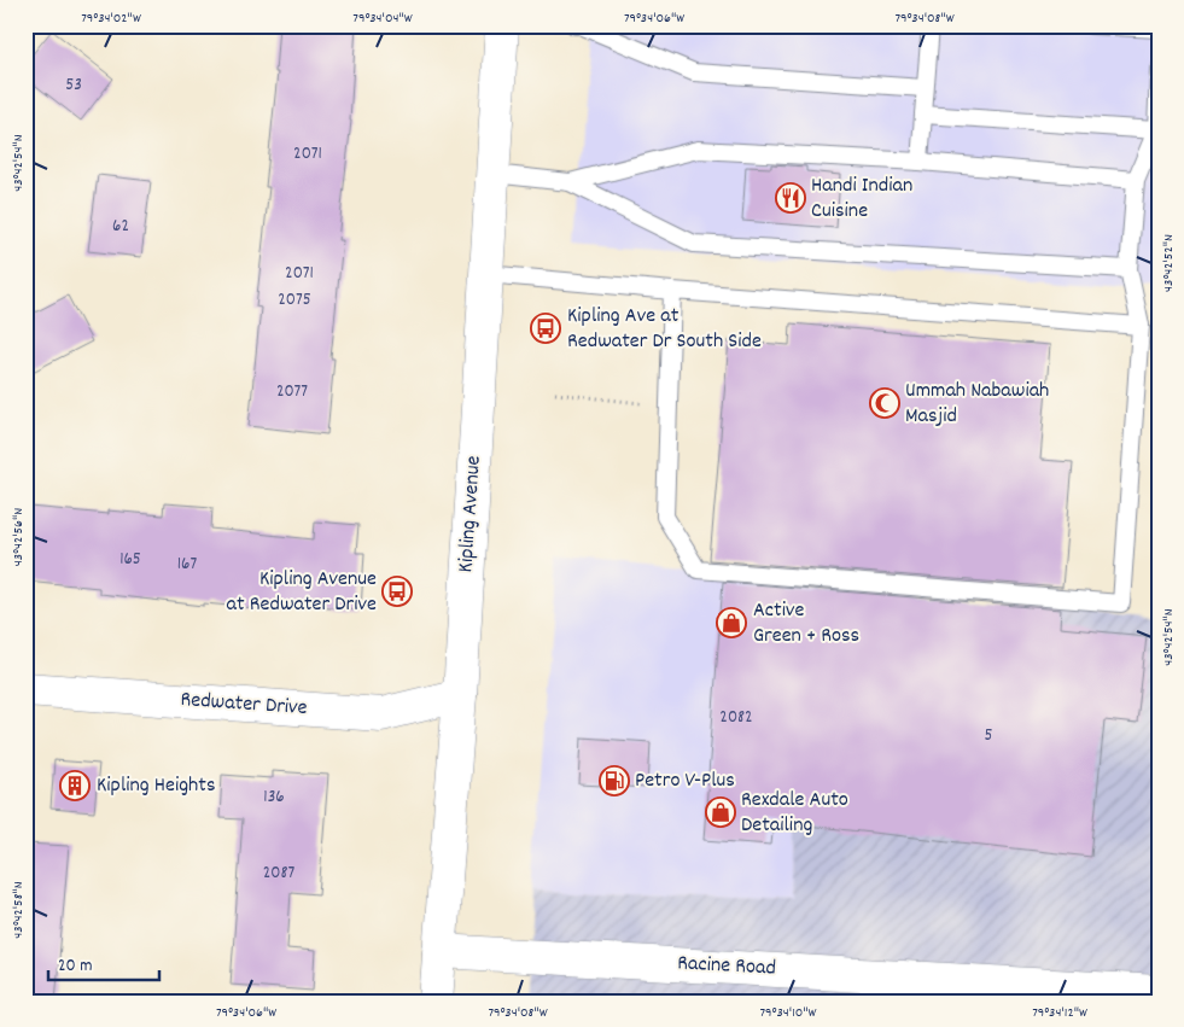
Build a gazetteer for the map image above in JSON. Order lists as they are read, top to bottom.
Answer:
{
  "streets": {
    "street": ["Kipling Avenue", "Redwater Drive", "Racine Road"]
  },
  "crossings": [
    ["Kipling Avenue", "Redwater Drive"],
    ["Kipling Avenue", "Racine Road"]
  ],
  "places": {
    "restaurant": ["Handi Indian Cuisine"],
    "bus stop": ["Kipling Ave at Redwater Dr South Side", "Kipling Avenue at Redwater Drive"],
    "mosque": ["Ummah Nabawiah Masjid"],
    "shop": ["Active Green + Ross", "Rexdale Auto Detailing"],
    "fuel station": ["Petro V-Plus"],
    "building": ["Kipling Heights"]
  },
  "house_numbers": [
    "53",
    "2071",
    "62",
    "2071",
    "2075",
    "2077",
    "165",
    "167",
    "2082",
    "5",
    "136",
    "2087"
  ],
  "scale_bar": "20 m",
  "coordinates": [
    "79°34'02\"W",
    "79°34'04\"W",
    "79°34'06\"W",
    "79°34'08\"W",
    "43°42'54\"N",
    "43°42'52\"N",
    "43°42'56\"N",
    "43°42'58\"N",
    "79°34'10\"W",
    "79°34'12\"W"
  ]
}
